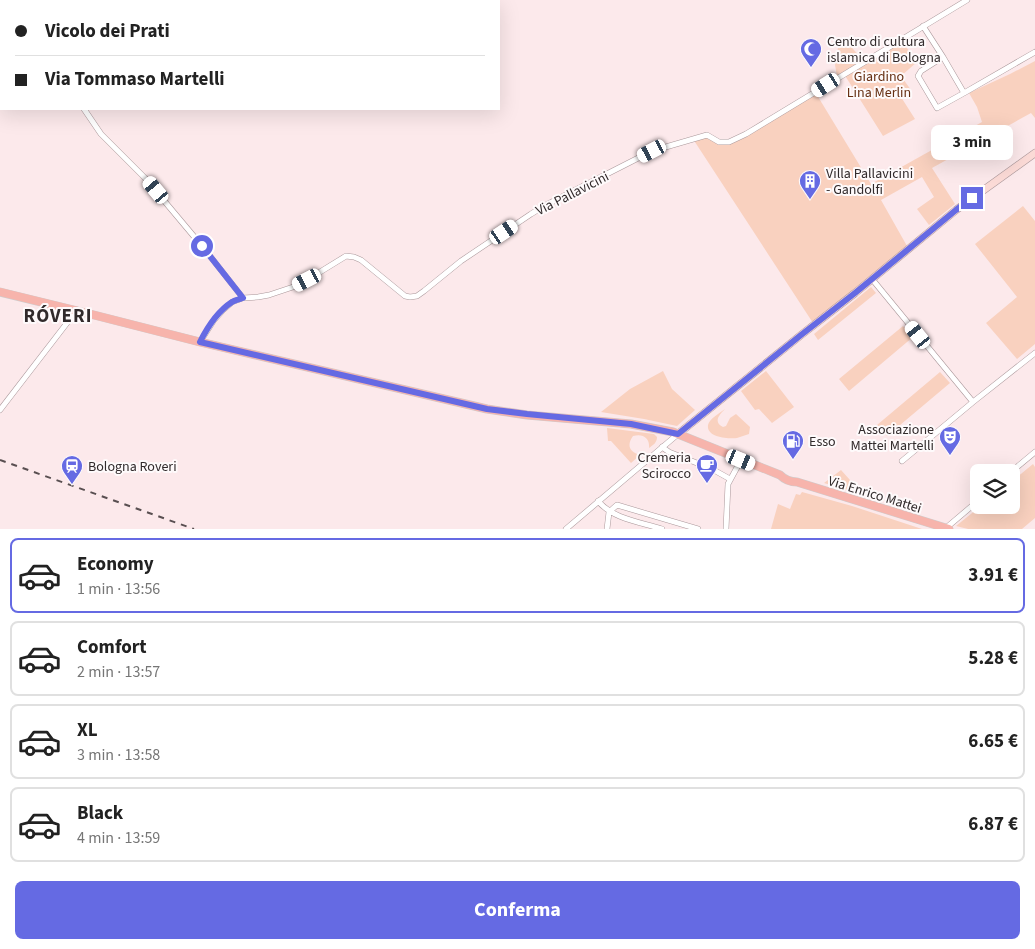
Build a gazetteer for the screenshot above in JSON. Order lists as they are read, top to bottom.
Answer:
{
  "streets": {
    "main road": ["Via Enrico Mattei"],
    "street": ["Via Pallavicini"]
  },
  "crossings": [
    ["Via Pallavicini", "Via Enrico Mattei"]
  ],
  "districts": ["RÓVERI"],
  "parks": ["Giardino Lina Merlin"],
  "places": {
    "mosque": ["Centro di cultura islamica di Bologna"],
    "building": ["Villa Pallavicini - Gandolfi"],
    "theatre": ["Associazione Mattei Martelli"],
    "fuel station": ["Esso"],
    "cafe": ["Cremeria Scirocco"],
    "station": ["Bologna Roveri"]
  },
  "page": {
    "banner": ["Vicolo dei Prati", "Via Tommaso Martelli"],
    "bubble": "3 min",
    "list": [
      {
        "name": "Economy",
        "note": "1 min · 13:56",
        "value": "3.91 €"
      },
      {
        "name": "Comfort",
        "note": "2 min · 13:57",
        "value": "5.28 €"
      },
      {
        "name": "XL",
        "note": "3 min · 13:58",
        "value": "6.65 €"
      },
      {
        "name": "Black",
        "note": "4 min · 13:59",
        "value": "6.87 €"
      }
    ],
    "buttons": "Conferma"
  }
}
